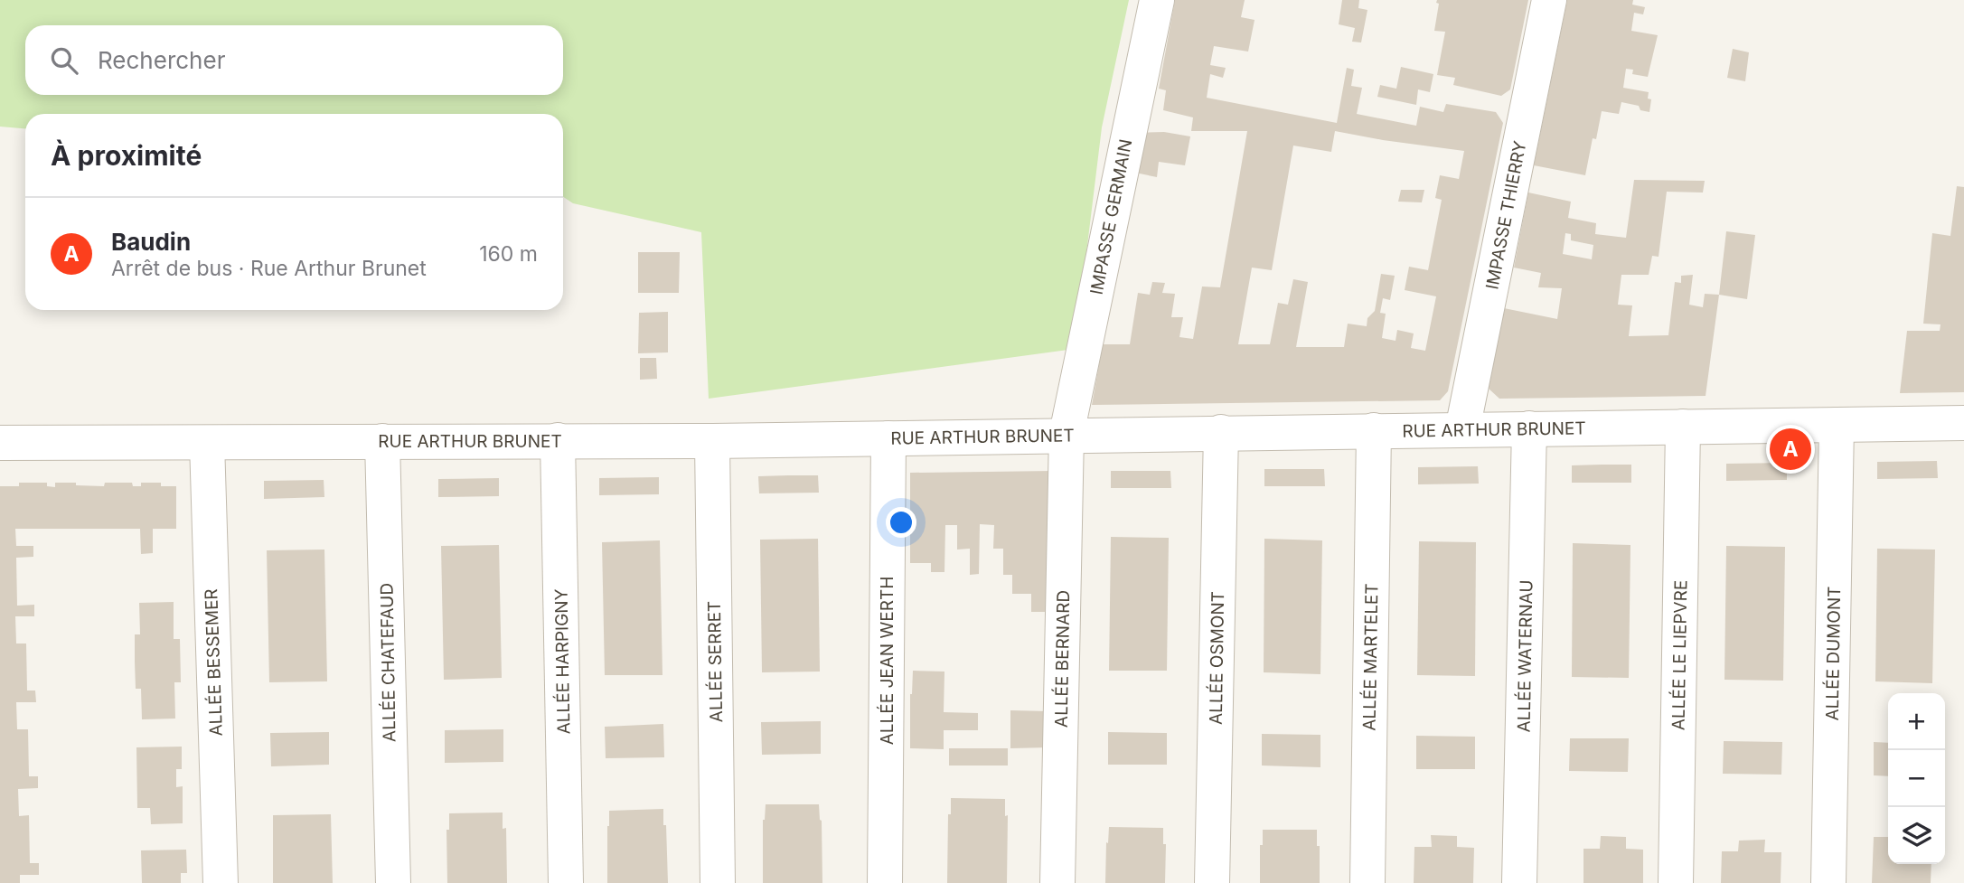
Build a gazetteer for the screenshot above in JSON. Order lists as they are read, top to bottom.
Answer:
{
  "streets": {
    "street": [
      "IMPASSE THIERRY",
      "IMPASSE GERMAIN",
      "RUE ARTHUR BRUNET",
      "ALLÉE DUMONT",
      "ALLÉE LE LIEPVRE",
      "ALLÉE WATERNAU",
      "ALLÉE MARTELET",
      "ALLÉE OSMONT",
      "ALLÉE BERNARD",
      "ALLÉE JEAN WERTH",
      "ALLÉE HARPIGNY",
      "ALLÉE SERRET",
      "ALLÉE BESSEMER",
      "ALLÉE CHATEFAUD"
    ]
  },
  "crossings": [
    ["IMPASSE THIERRY", "RUE ARTHUR BRUNET"],
    ["IMPASSE GERMAIN", "RUE ARTHUR BRUNET"],
    ["IMPASSE GERMAIN", "ALLÉE BERNARD"],
    ["RUE ARTHUR BRUNET", "ALLÉE DUMONT"],
    ["RUE ARTHUR BRUNET", "ALLÉE LE LIEPVRE"],
    ["RUE ARTHUR BRUNET", "ALLÉE WATERNAU"],
    ["RUE ARTHUR BRUNET", "ALLÉE MARTELET"],
    ["RUE ARTHUR BRUNET", "ALLÉE OSMONT"],
    ["RUE ARTHUR BRUNET", "ALLÉE BERNARD"],
    ["RUE ARTHUR BRUNET", "ALLÉE JEAN WERTH"],
    ["RUE ARTHUR BRUNET", "ALLÉE HARPIGNY"],
    ["RUE ARTHUR BRUNET", "ALLÉE SERRET"],
    ["RUE ARTHUR BRUNET", "ALLÉE BESSEMER"],
    ["RUE ARTHUR BRUNET", "ALLÉE CHATEFAUD"]
  ],
  "page": {
    "search": "Rechercher",
    "heading": "À proximité",
    "list": [
      {
        "mark": "A",
        "name": "Baudin",
        "note": "Arrêt de bus · Rue Arthur Brunet",
        "value": "160 m"
      }
    ],
    "pins": "A",
    "map_buttons": ["+", "−"]
  }
}
